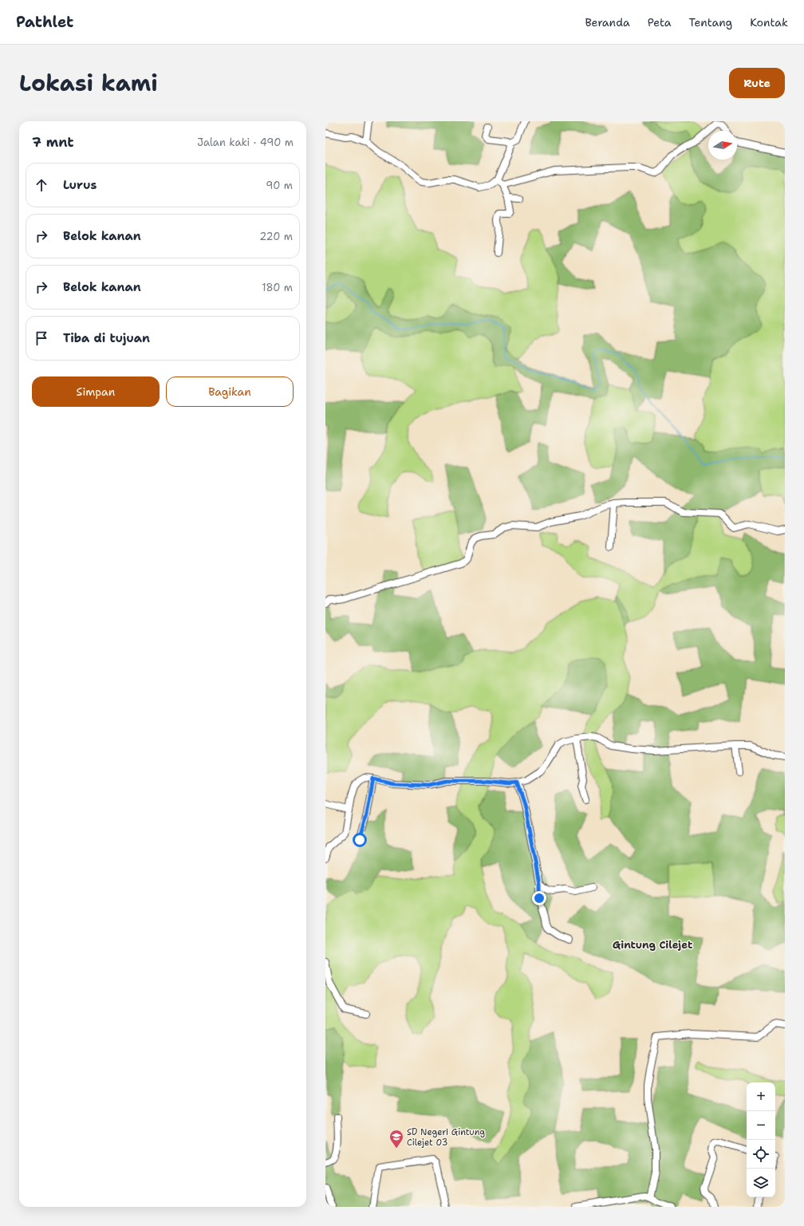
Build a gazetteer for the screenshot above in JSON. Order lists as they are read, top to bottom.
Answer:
{
  "districts": ["Gintung Cilejet"],
  "places": {
    "school or university": ["SD Negeri Gintung Cilejet 03"]
  },
  "north": "right",
  "page": {
    "header": "Pathlet",
    "nav": [
      "Beranda",
      "Peta",
      "Tentang",
      "Kontak"
    ],
    "title": "Lokasi kami",
    "buttons": [
      "Rute",
      ["Simpan", "Bagikan"]
    ],
    "heading": ["7 mnt", "Jalan kaki · 490 m"],
    "list": [
      ["Lurus", "90 m"],
      ["Belok kanan", "220 m"],
      ["Belok kanan", "180 m"],
      "Tiba di tujuan"
    ],
    "map_buttons": ["+", "−"]
  }
}
